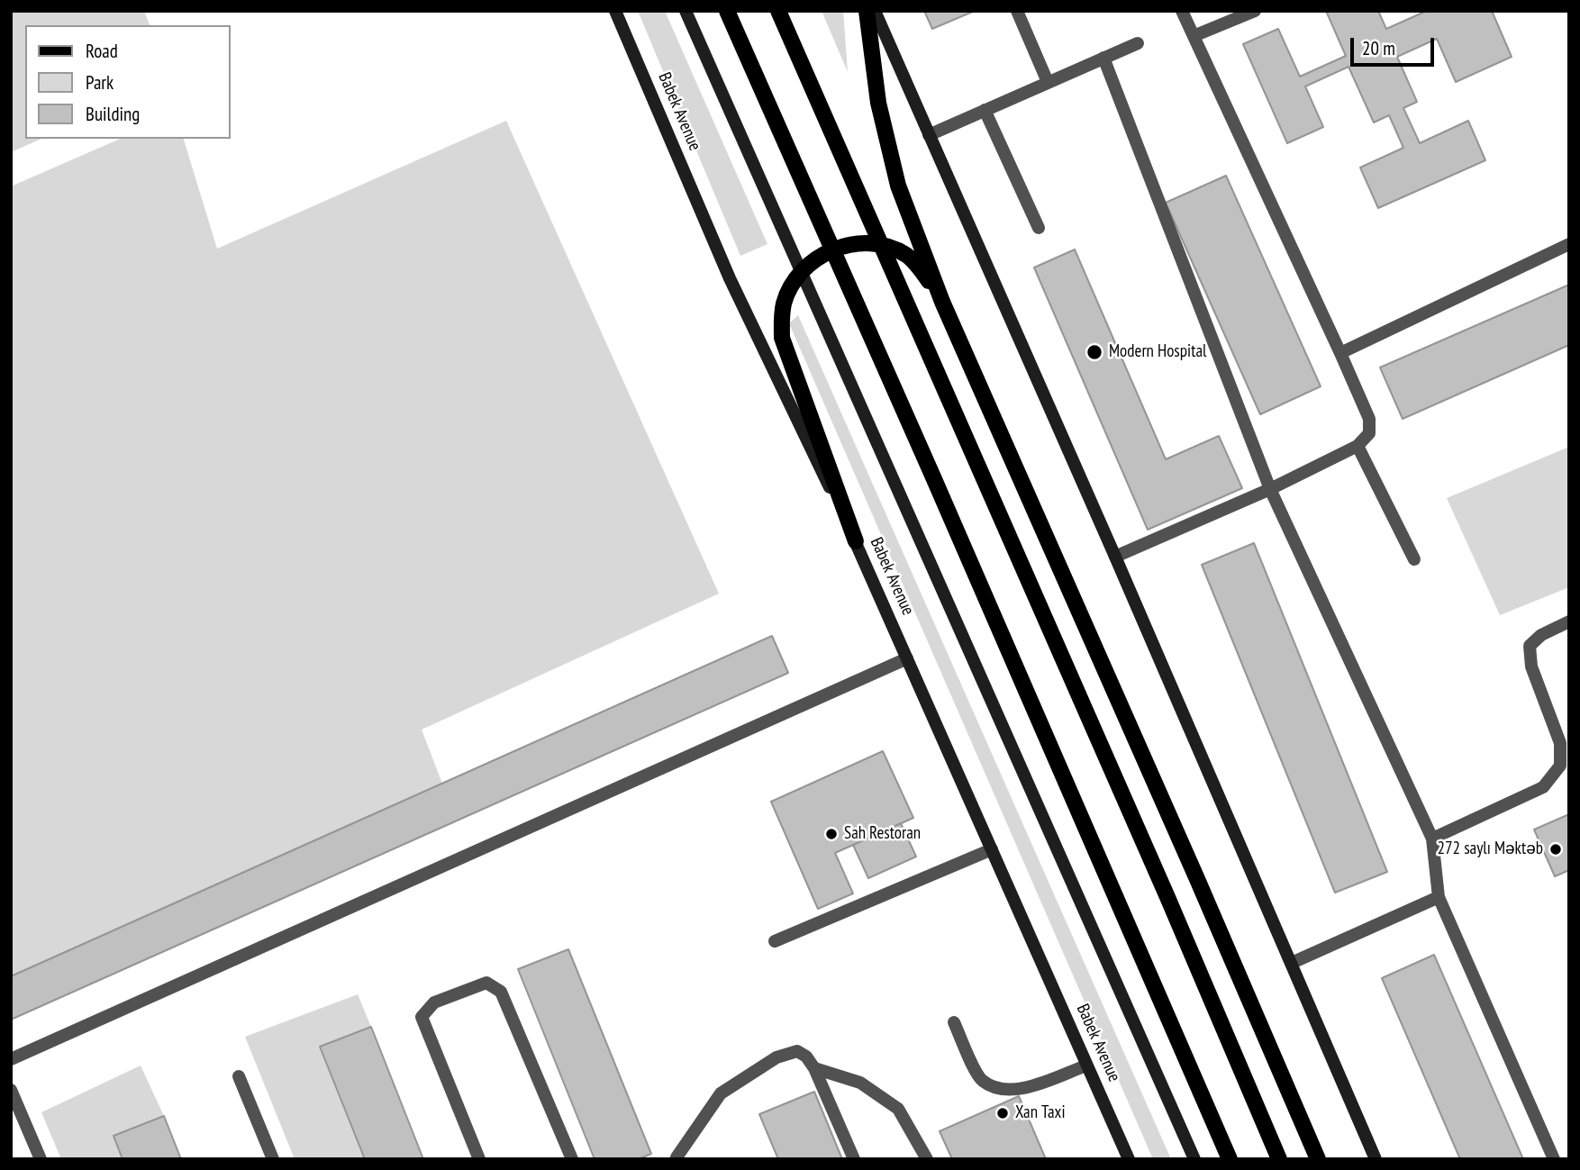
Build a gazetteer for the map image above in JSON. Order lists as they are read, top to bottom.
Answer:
{
  "streets": {
    "main road": ["Babek Avenue"]
  },
  "places": [
    "Modern Hospital",
    "Sah Restoran",
    "272 saylı Məktəb",
    "Xan Taxi"
  ],
  "legend": ["Road", "Park", "Building"],
  "scale_bar": "20 m"
}
